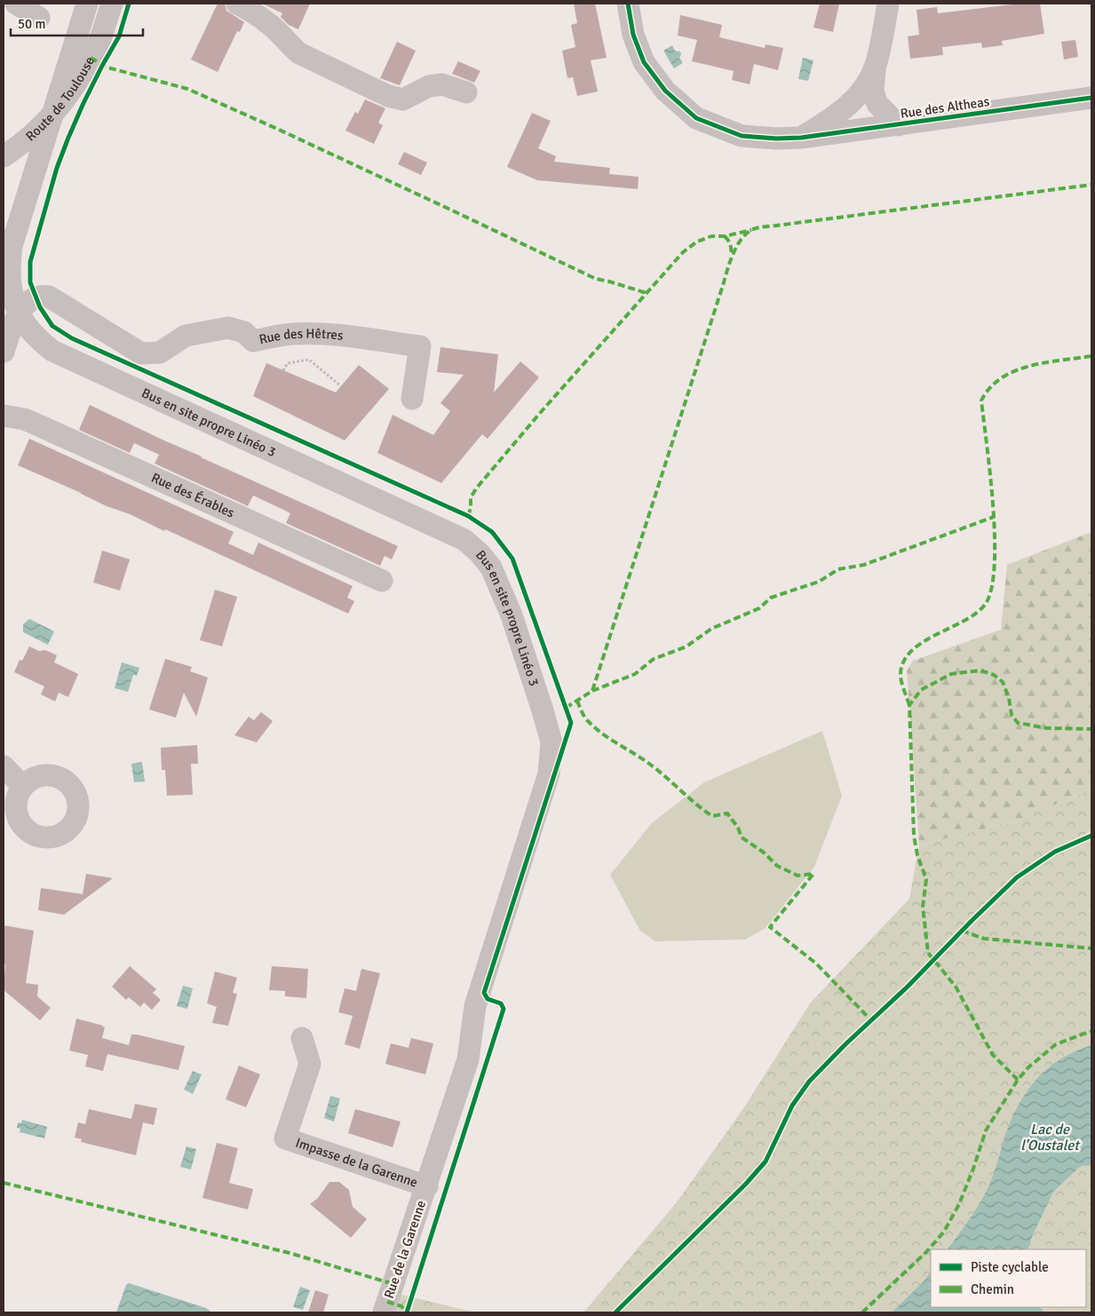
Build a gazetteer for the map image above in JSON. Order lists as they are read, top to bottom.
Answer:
{
  "streets": {
    "street": [
      "Route de Toulouse",
      "Rue des Altheas",
      "Rue des Hêtres",
      "Bus en site propre Linéo 3",
      "Rue des Érables",
      "Impasse de la Garenne",
      "Rue de la Garenne"
    ]
  },
  "crossings": [
    ["Route de Toulouse", "Bus en site propre Linéo 3"],
    ["Rue des Hêtres", "Bus en site propre Linéo 3"],
    ["Bus en site propre Linéo 3", "Impasse de la Garenne"],
    ["Bus en site propre Linéo 3", "Rue de la Garenne"],
    ["Impasse de la Garenne", "Rue de la Garenne"]
  ],
  "water": ["Lac de l'Oustalet"],
  "legend": ["Piste cyclable", "Chemin"],
  "scale_bar": "50 m"
}
